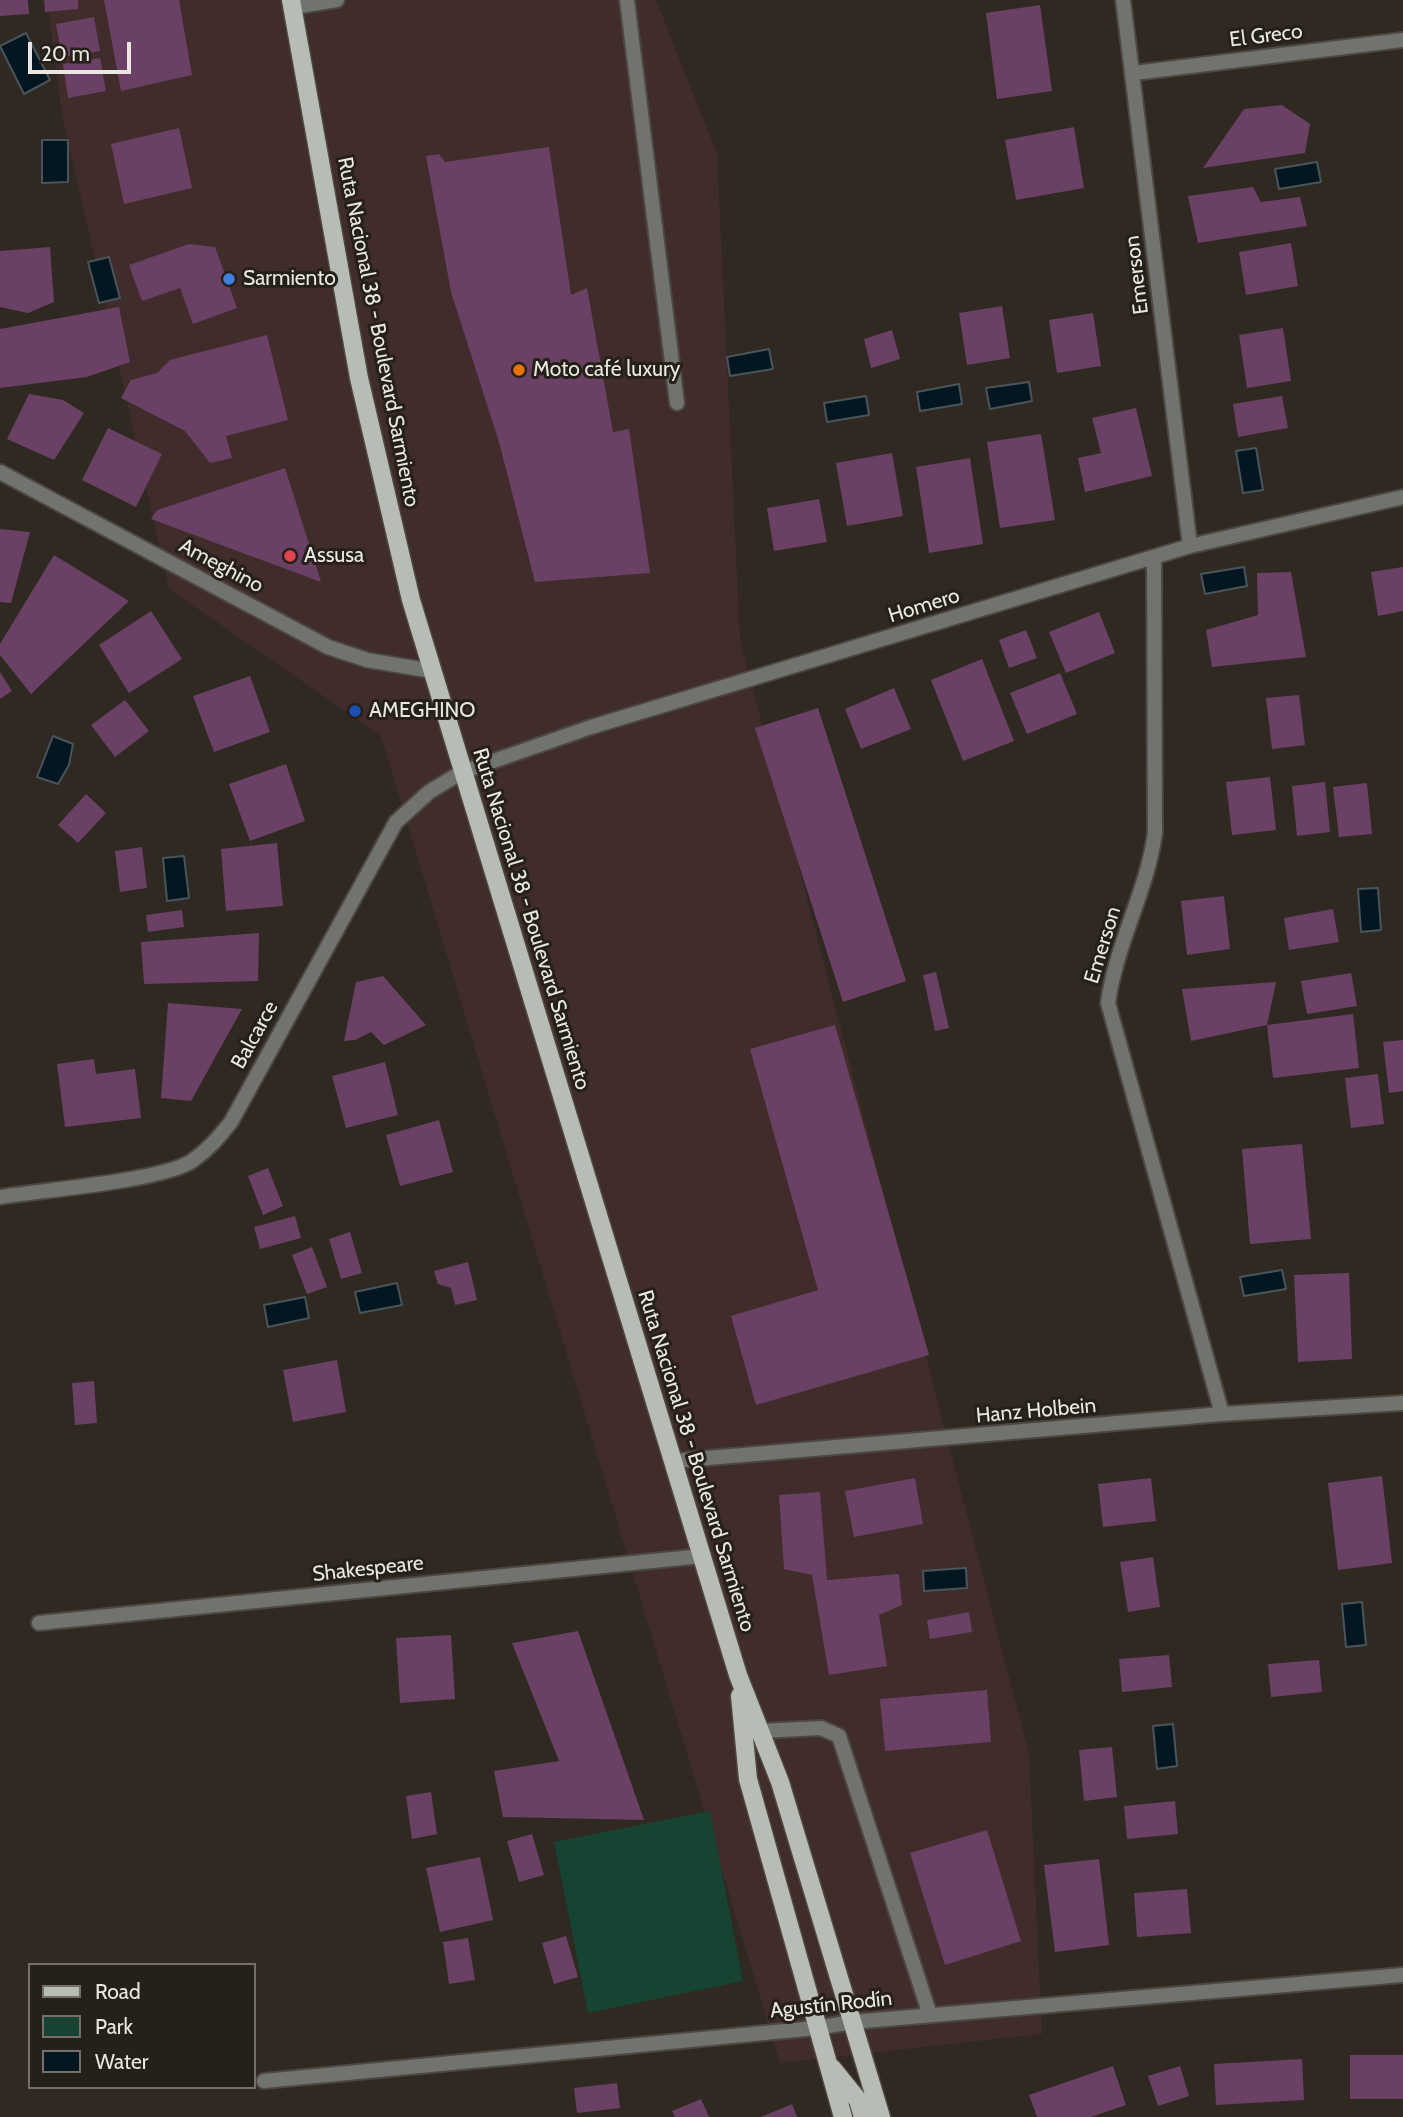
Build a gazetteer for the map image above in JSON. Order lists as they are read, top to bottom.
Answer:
{
  "streets": {
    "main road": ["Ruta Nacional 38 - Boulevard Sarmiento"],
    "street": [
      "El Greco",
      "Emerson",
      "Ameghino",
      "Homero",
      "Balcarce",
      "Hanz Holbein",
      "Shakespeare",
      "Agustín Rodín"
    ]
  },
  "crossings": [
    ["El Greco", "Emerson"],
    ["Emerson", "Homero"],
    ["Emerson", "Hanz Holbein"],
    ["Ruta Nacional 38 - Boulevard Sarmiento", "Ameghino"],
    ["Ruta Nacional 38 - Boulevard Sarmiento", "Homero"],
    ["Ruta Nacional 38 - Boulevard Sarmiento", "Balcarce"],
    ["Ruta Nacional 38 - Boulevard Sarmiento", "Hanz Holbein"],
    ["Ruta Nacional 38 - Boulevard Sarmiento", "Shakespeare"],
    ["Ruta Nacional 38 - Boulevard Sarmiento", "Agustín Rodín"],
    ["Homero", "Balcarce"]
  ],
  "places": [
    "Sarmiento",
    "Moto café luxury",
    "Assusa",
    "AMEGHINO"
  ],
  "legend": ["Road", "Park", "Water"],
  "scale_bar": "20 m"
}
